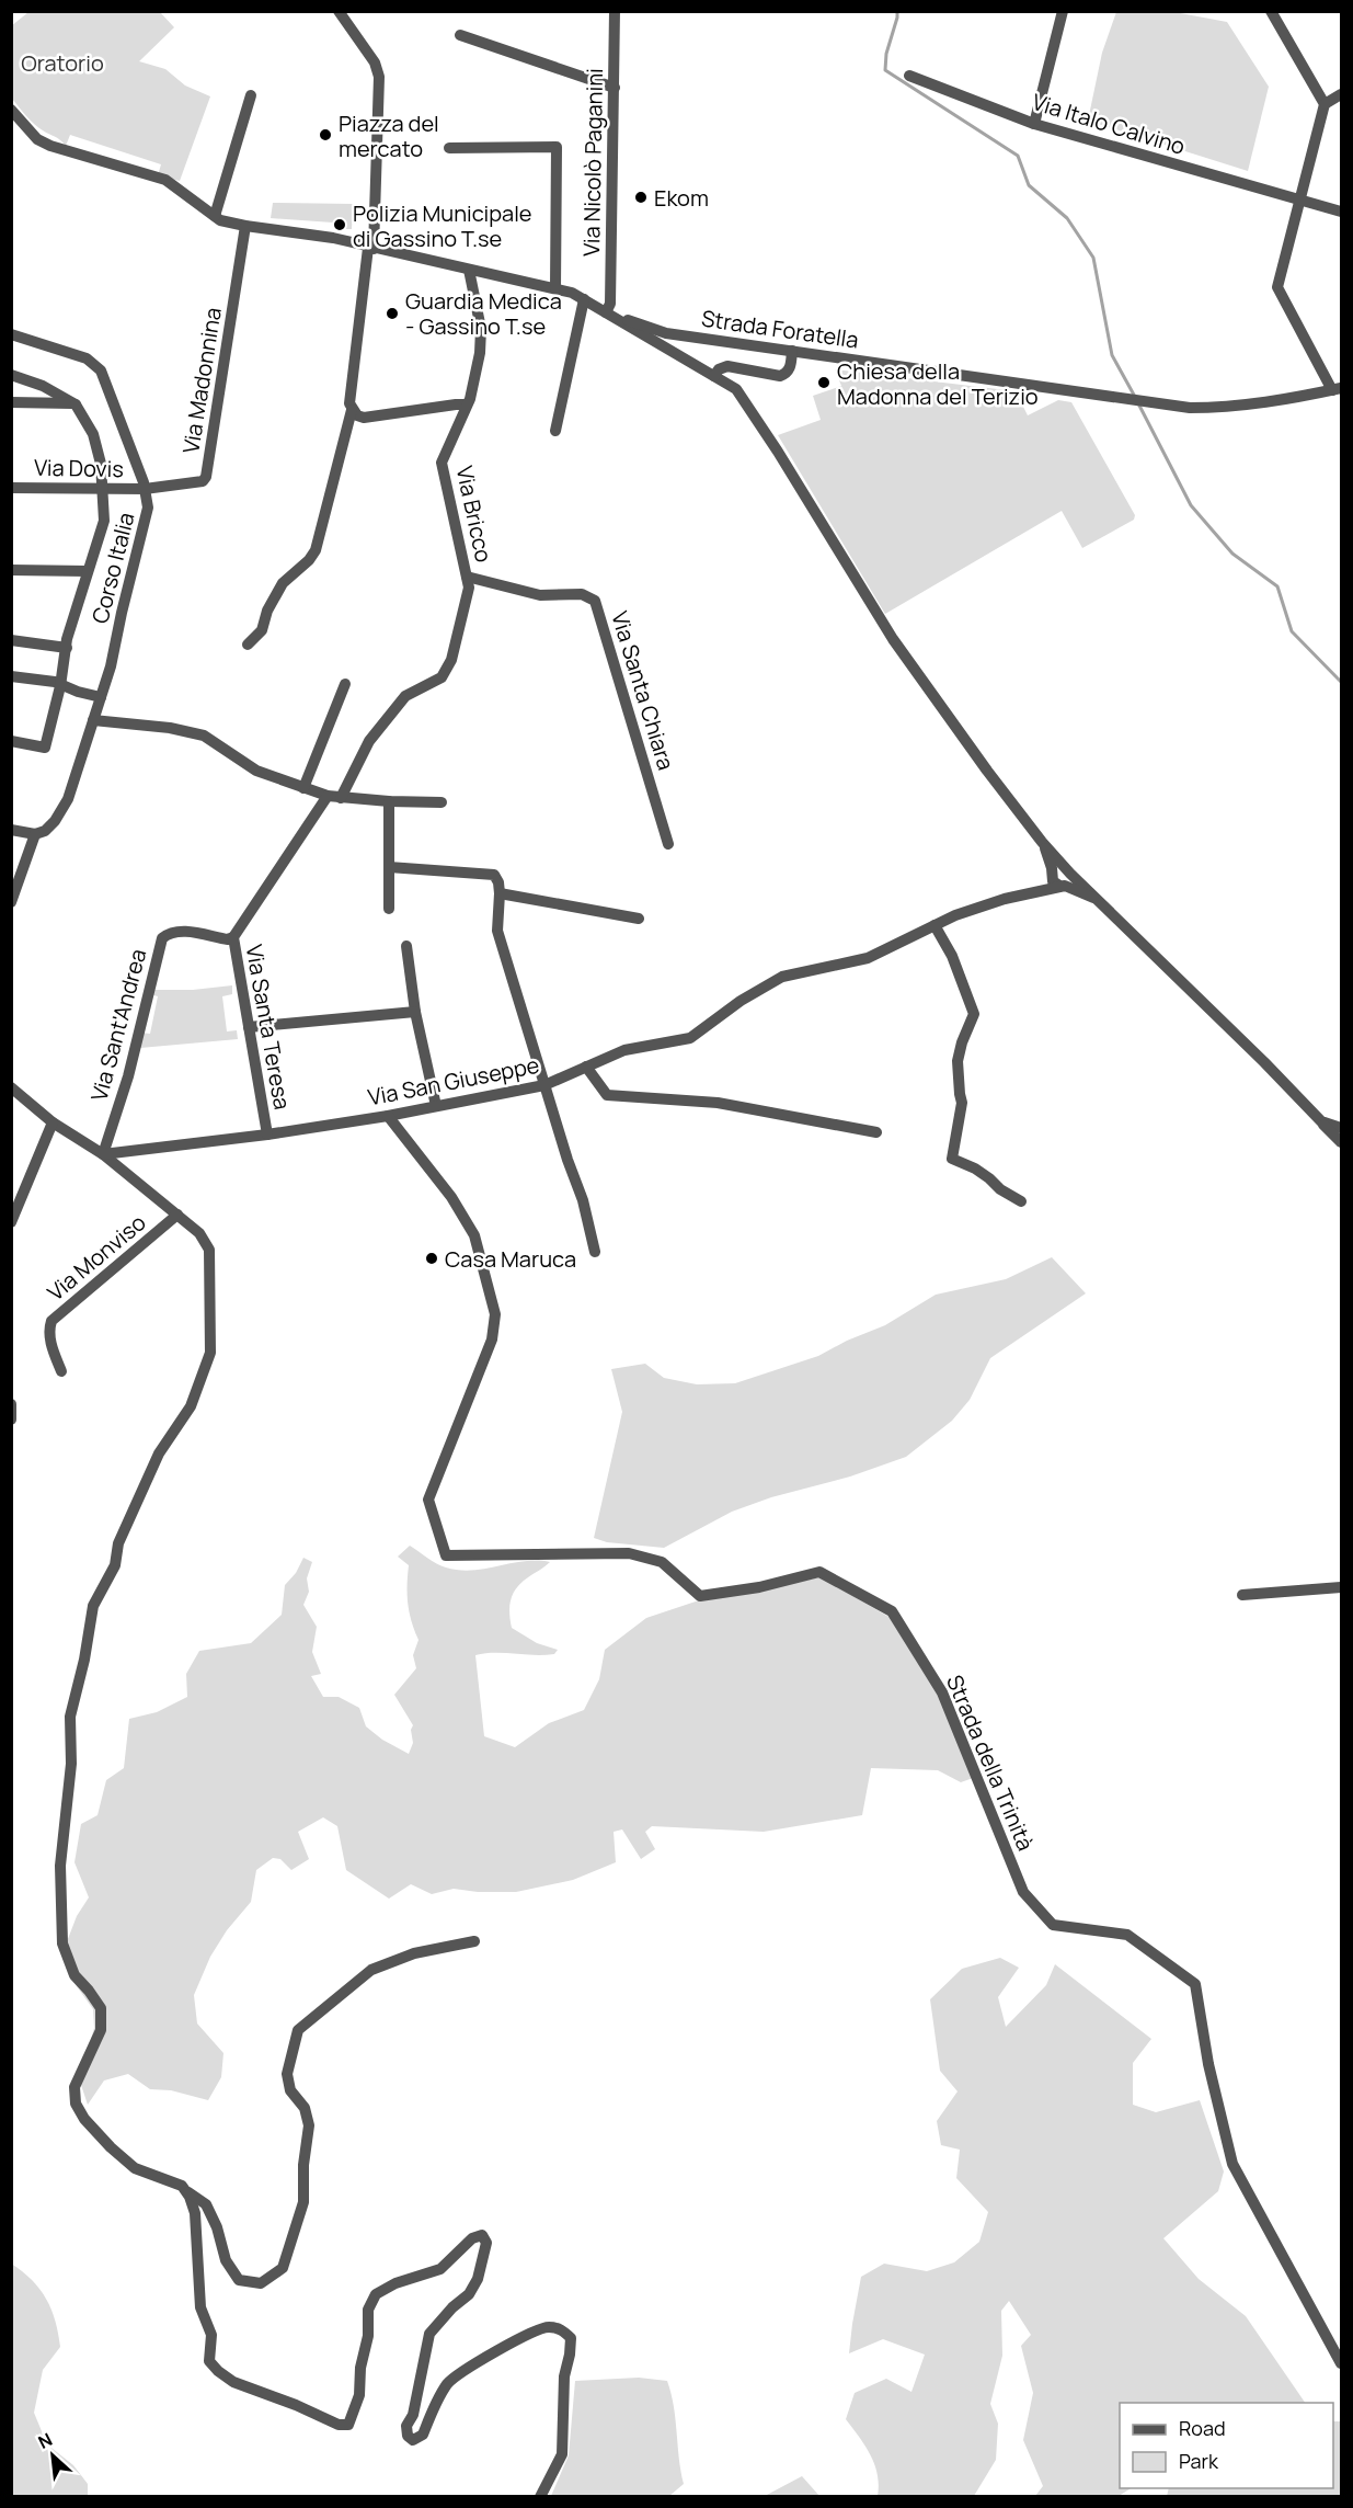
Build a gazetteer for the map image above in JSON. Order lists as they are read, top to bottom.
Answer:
{
  "streets": {
    "street": [
      "Via Italo Calvino",
      "Via Nicolò Paganini",
      "Strada Foratella",
      "Via Madonnina",
      "Via Dovis",
      "Via Bricco",
      "Corso Italia",
      "Via Santa Chiara",
      "Via Sant'Andrea",
      "Via Santa Teresa",
      "Via San Giuseppe",
      "Via Monviso",
      "Strada della Trinità"
    ]
  },
  "crossings": [
    ["Via Nicolò Paganini", "Strada Foratella"],
    ["Via Madonnina", "Via Dovis"],
    ["Via Madonnina", "Corso Italia"],
    ["Via Dovis", "Corso Italia"],
    ["Via Bricco", "Via Santa Chiara"],
    ["Via Sant'Andrea", "Via Santa Teresa"],
    ["Via Sant'Andrea", "Via San Giuseppe"],
    ["Via Santa Teresa", "Via San Giuseppe"],
    ["Via San Giuseppe", "Strada della Trinità"]
  ],
  "parks": ["Oratorio"],
  "places": [
    "Piazza del mercato",
    "Ekom",
    "Polizia Municipale di Gassino T.se",
    "Guardia Medica - Gassino T.se",
    "Chiesa della Madonna del Terizio",
    "Casa Maruca"
  ],
  "legend": ["Road", "Park"],
  "north": "top left"
}
